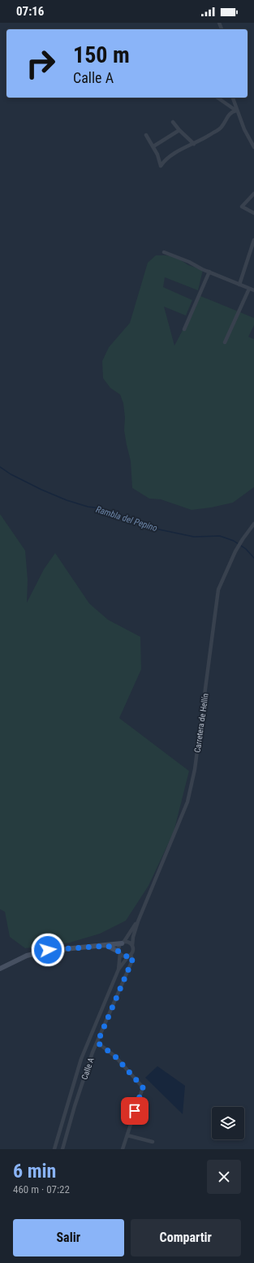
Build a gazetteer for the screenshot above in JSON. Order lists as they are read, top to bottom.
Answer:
{
  "streets": {
    "street": ["Carretera de Hellín", "Calle A"]
  },
  "crossings": [
    ["Carretera de Hellín", "Calle A"]
  ],
  "water": ["Rambla del Pepino"],
  "page": {
    "status": "07:16",
    "turn": ["150 m", "Calle A"],
    "heading": ["6 min", "460 m · 07:22"],
    "buttons": ["Salir", "Compartir"]
  }
}
